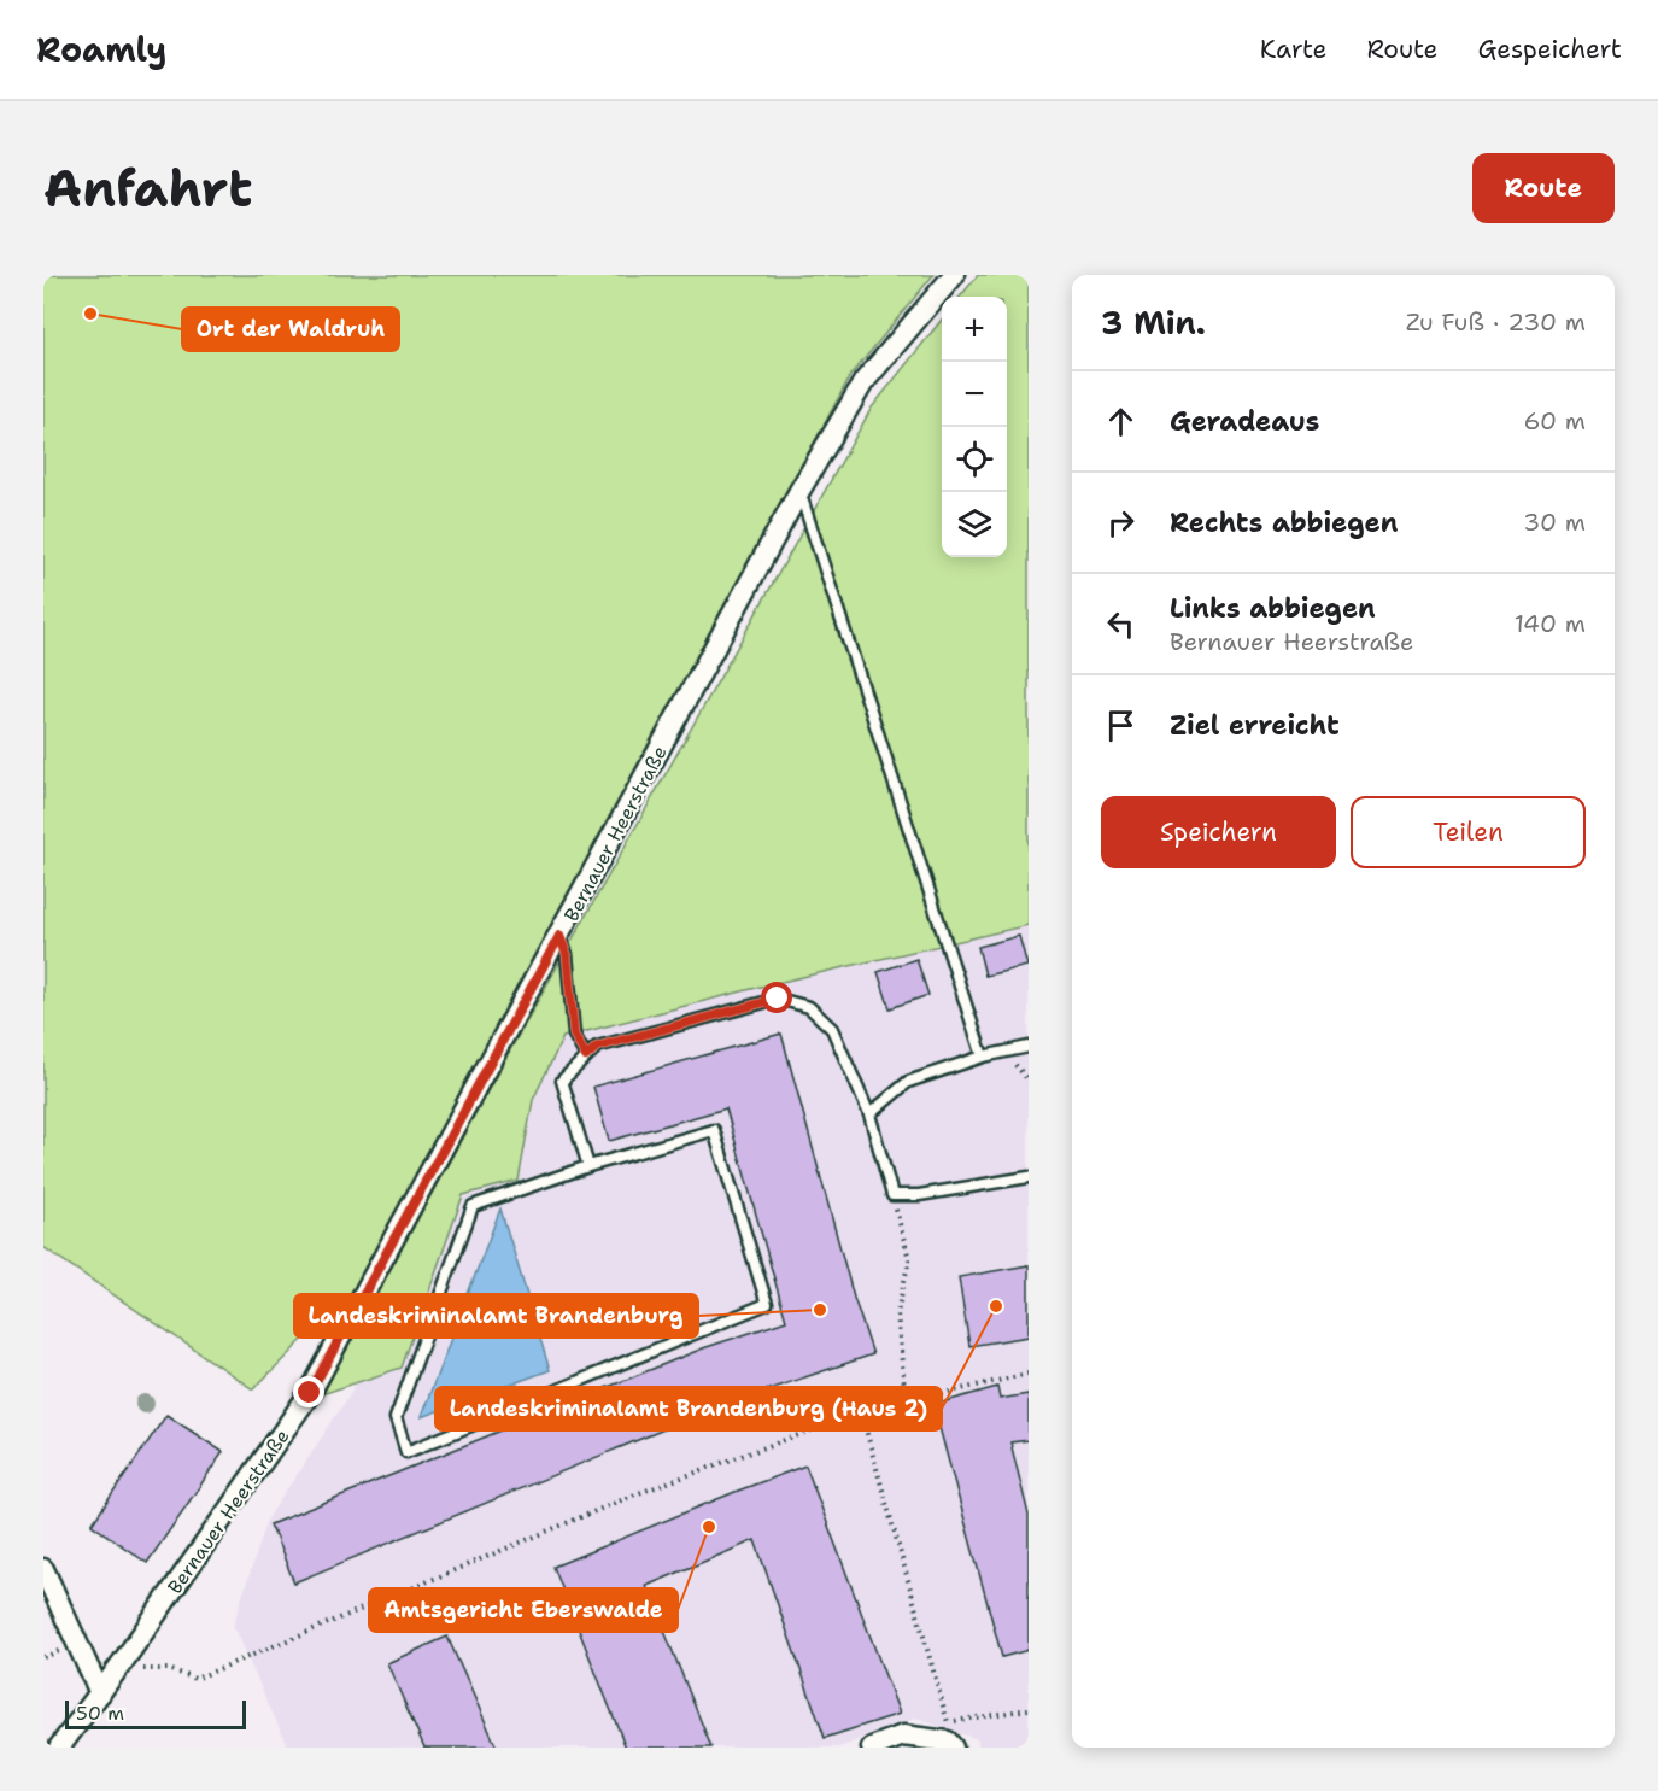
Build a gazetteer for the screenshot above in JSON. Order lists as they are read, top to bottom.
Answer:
{
  "streets": {
    "street": ["Bernauer Heerstraße"]
  },
  "places": [
    "Ort der Waldruh",
    "Landeskriminalamt Brandenburg (Haus 2)",
    "Landeskriminalamt Brandenburg",
    "Amtsgericht Eberswalde"
  ],
  "scale_bar": "50 m",
  "page": {
    "header": "Roamly",
    "nav": ["Karte", "Route", "Gespeichert"],
    "buttons": [
      "Route",
      ["Speichern", "Teilen"]
    ],
    "title": "Anfahrt",
    "heading": ["3 Min.", "Zu Fuß · 230 m"],
    "map_buttons": ["+", "−"],
    "list": [
      ["Geradeaus", "60 m"],
      ["Rechts abbiegen", "30 m"],
      ["Links abbiegen", "Bernauer Heerstraße", "140 m"],
      "Ziel erreicht"
    ],
    "scale": "50 m"
  }
}
